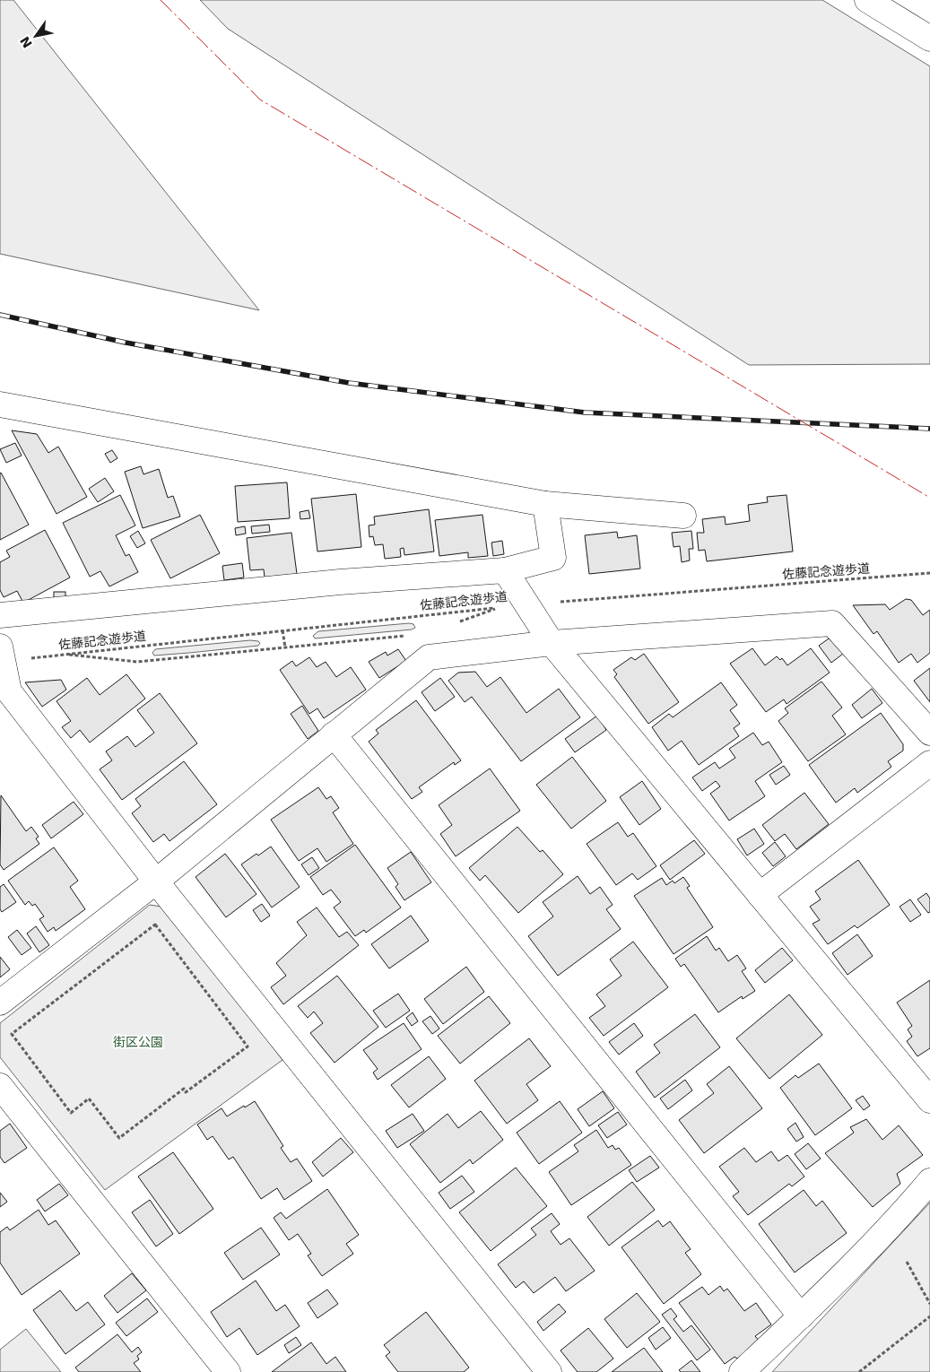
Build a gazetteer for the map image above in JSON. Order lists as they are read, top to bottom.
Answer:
{
  "streets": {
    "path": ["佐藤記念遊歩道"]
  },
  "parks": ["街区公園"],
  "north": "bottom left"
}
